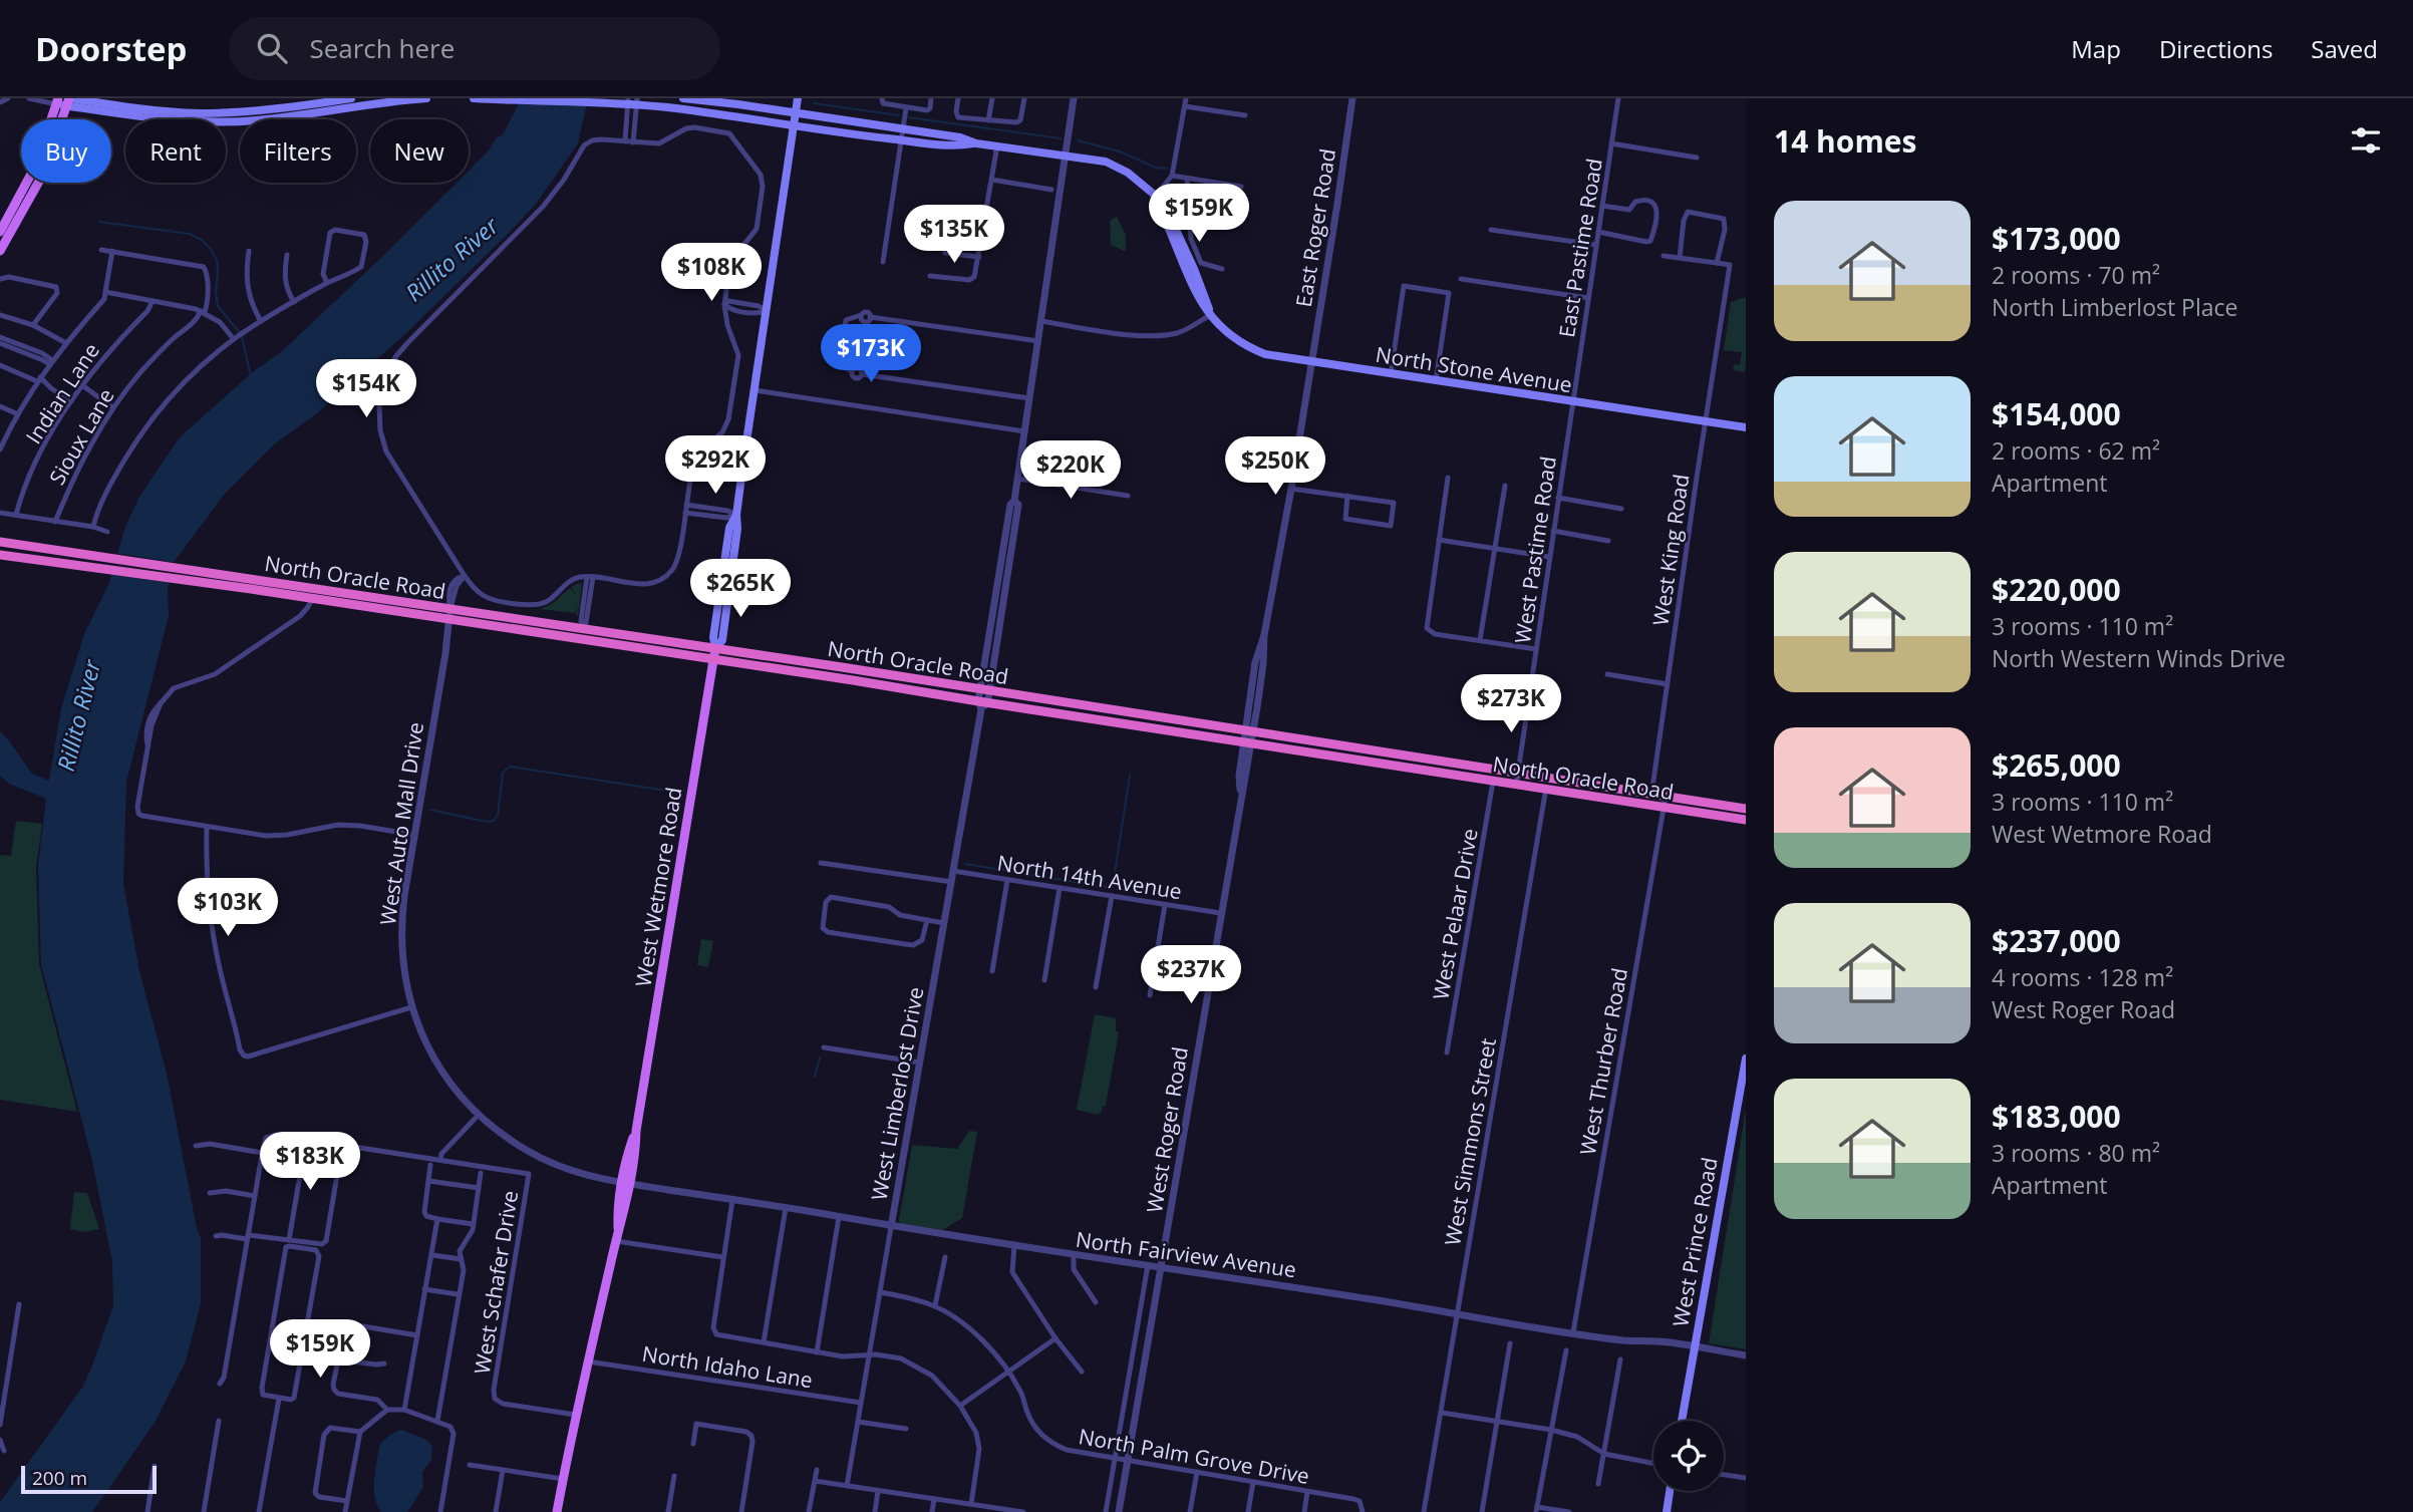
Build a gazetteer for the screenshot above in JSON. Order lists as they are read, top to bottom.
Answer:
{
  "streets": {
    "highway": ["North Oracle Road"],
    "main road": ["North Stone Avenue", "West Wetmore Road", "West Prince Road"],
    "street": [
      "East Roger Road",
      "East Pastime Road",
      "Indian Lane",
      "Sioux Lane",
      "West Pastime Road",
      "West King Road",
      "West Auto Mall Drive",
      "North 14th Avenue",
      "West Pelaar Drive",
      "West Thurber Road",
      "West Limberlost Drive",
      "West Roger Road",
      "West Simmons Street",
      "North Fairview Avenue",
      "West Schafer Drive",
      "North Idaho Lane",
      "North Palm Grove Drive"
    ]
  },
  "crossings": [
    ["East Roger Road", "North Stone Avenue"],
    ["East Roger Road", "West Roger Road"],
    ["East Pastime Road", "North Stone Avenue"],
    ["East Pastime Road", "West Pastime Road"],
    ["North Stone Avenue", "West Pastime Road"],
    ["North Stone Avenue", "West King Road"],
    ["North Stone Avenue", "West Wetmore Road"],
    ["North Stone Avenue", "West Limberlost Drive"],
    ["North Stone Avenue", "West Roger Road"],
    ["West Pastime Road", "North Oracle Road"],
    ["West King Road", "North Oracle Road"],
    ["North Oracle Road", "West Auto Mall Drive"],
    ["North Oracle Road", "West Wetmore Road"],
    ["North Oracle Road", "West Pelaar Drive"],
    ["North Oracle Road", "West Thurber Road"],
    ["North Oracle Road", "West Limberlost Drive"],
    ["North Oracle Road", "West Roger Road"],
    ["North Oracle Road", "West Simmons Street"],
    ["West Auto Mall Drive", "West Wetmore Road"],
    ["West Auto Mall Drive", "North Fairview Avenue"],
    ["North 14th Avenue", "West Limberlost Drive"],
    ["North 14th Avenue", "West Roger Road"],
    ["West Wetmore Road", "North Fairview Avenue"],
    ["West Wetmore Road", "West Schafer Drive"],
    ["West Wetmore Road", "North Idaho Lane"],
    ["West Thurber Road", "North Fairview Avenue"],
    ["West Limberlost Drive", "North Fairview Avenue"],
    ["West Limberlost Drive", "North Idaho Lane"],
    ["West Roger Road", "North Fairview Avenue"],
    ["West Roger Road", "North Palm Grove Drive"],
    ["West Simmons Street", "North Fairview Avenue"],
    ["West Prince Road", "North Fairview Avenue"]
  ],
  "water": ["Rillito River"],
  "scale_bar": "200 m",
  "page": {
    "header": "Doorstep",
    "search": "Search here",
    "nav": ["Map", "Directions", "Saved"],
    "heading": "14 homes",
    "chip": [
      "Buy",
      "Rent",
      "Filters",
      "New"
    ],
    "list": [
      {
        "name": "$173,000",
        "note": "2 rooms · 70 m² · North Limberlost Place"
      },
      {
        "name": "$154,000",
        "note": "2 rooms · 62 m² · Apartment"
      },
      {
        "name": "$220,000",
        "note": "3 rooms · 110 m² · North Western Winds Drive"
      },
      {
        "name": "$265,000",
        "note": "3 rooms · 110 m² · West Wetmore Road"
      },
      {
        "name": "$237,000",
        "note": "4 rooms · 128 m² · West Roger Road"
      },
      {
        "name": "$183,000",
        "note": "3 rooms · 80 m² · Apartment"
      }
    ],
    "price": [
      "$159K",
      "$135K",
      "$108K",
      "$173K",
      "$154K",
      "$292K",
      "$250K",
      "$220K",
      "$265K",
      "$273K",
      "$103K",
      "$237K",
      "$183K",
      "$159K"
    ],
    "scale": "200 m"
  }
}
